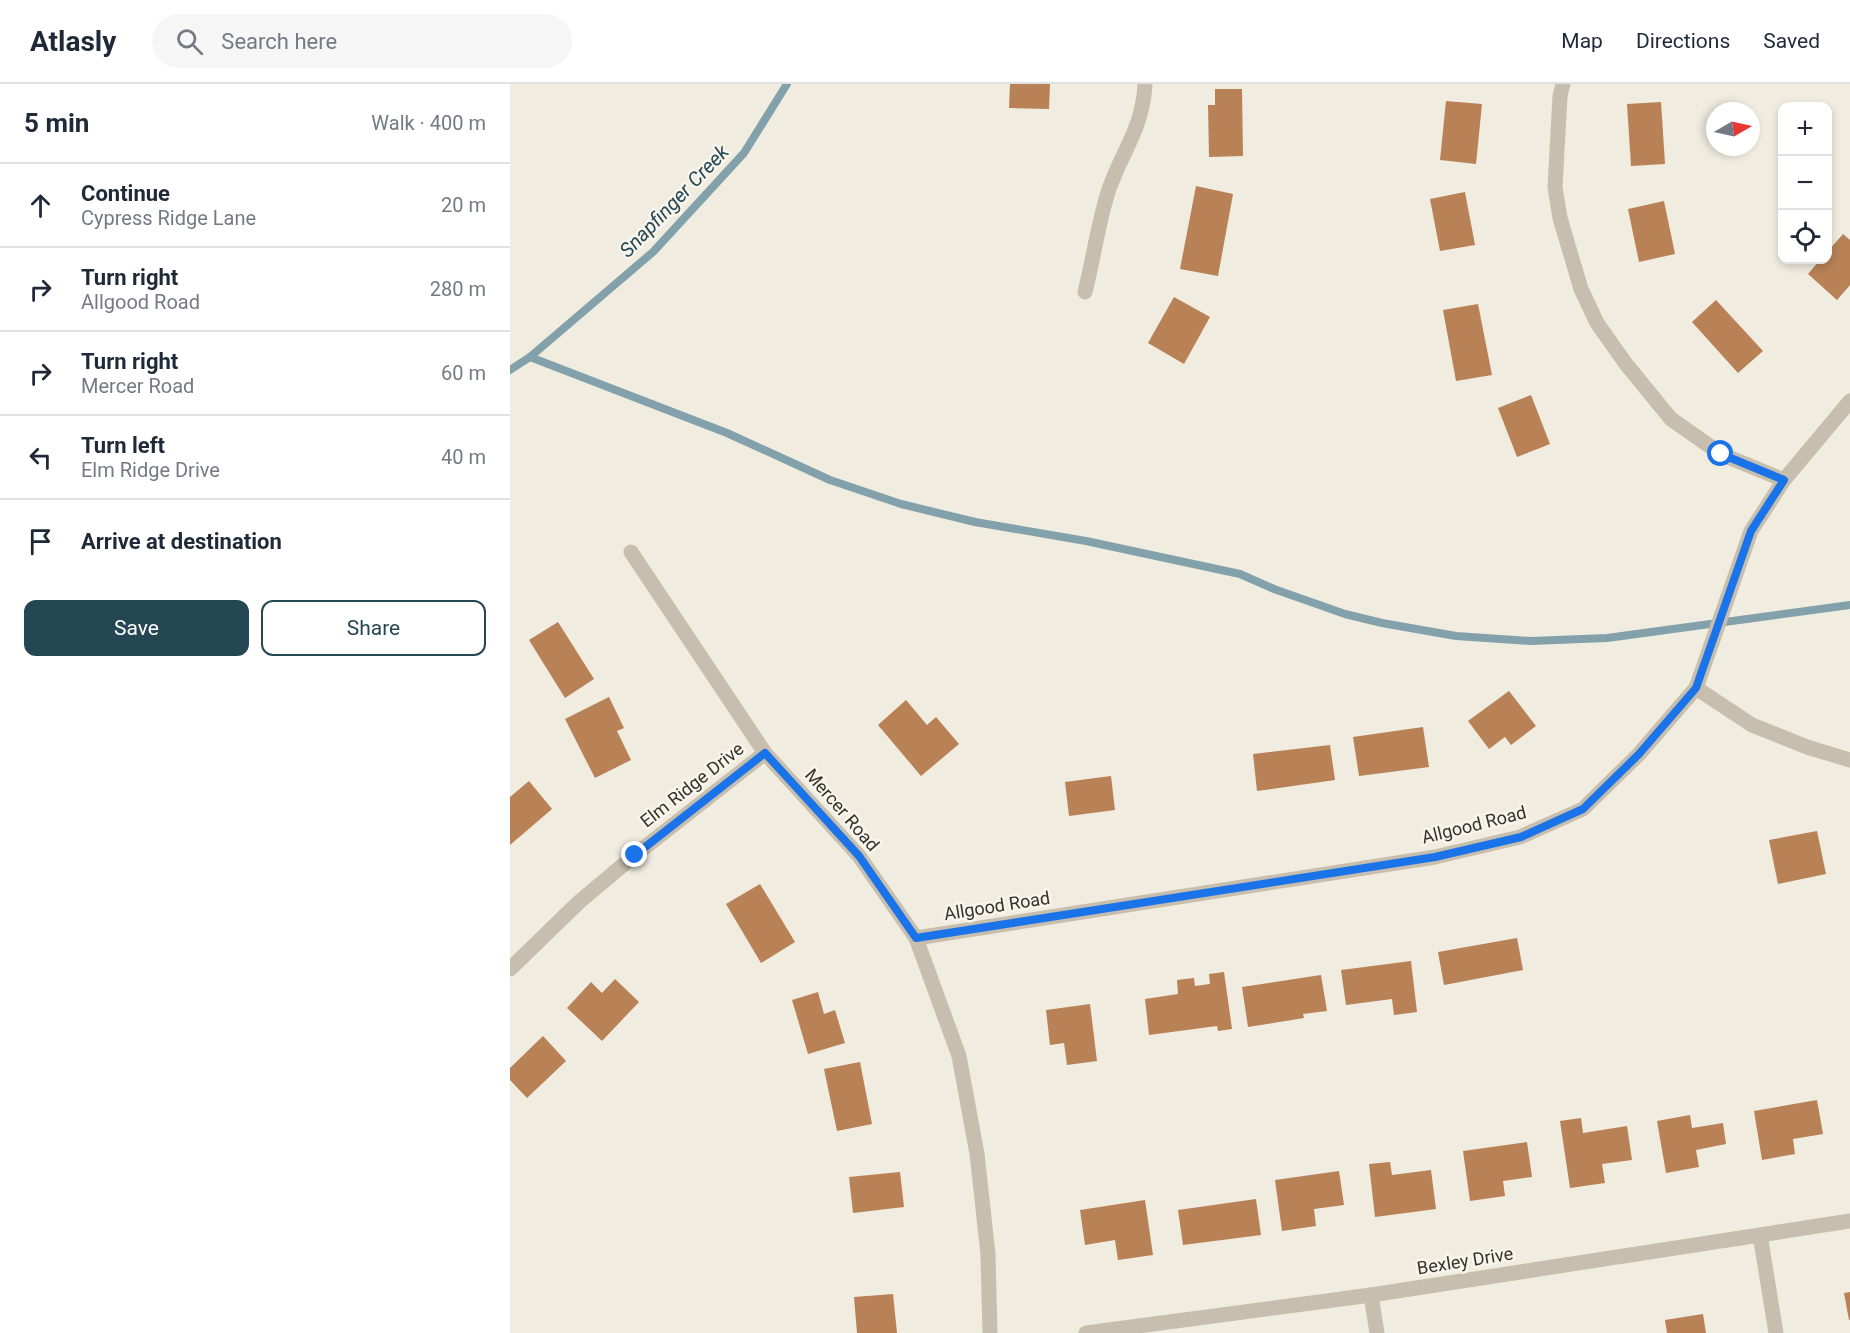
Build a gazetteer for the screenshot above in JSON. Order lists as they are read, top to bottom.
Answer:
{
  "streets": {
    "street": [
      "Elm Ridge Drive",
      "Mercer Road",
      "Allgood Road",
      "Bexley Drive"
    ]
  },
  "crossings": [
    ["Elm Ridge Drive", "Mercer Road"],
    ["Mercer Road", "Allgood Road"]
  ],
  "water": ["Snapfinger Creek"],
  "north": "right",
  "page": {
    "header": "Atlasly",
    "search": "Search here",
    "nav": ["Map", "Directions", "Saved"],
    "heading": ["5 min", "Walk · 400 m"],
    "map_buttons": ["+", "−"],
    "list": [
      ["Continue", "Cypress Ridge Lane", "20 m"],
      ["Turn right", "Allgood Road", "280 m"],
      ["Turn right", "Mercer Road", "60 m"],
      ["Turn left", "Elm Ridge Drive", "40 m"],
      "Arrive at destination"
    ],
    "buttons": ["Save", "Share"]
  }
}
